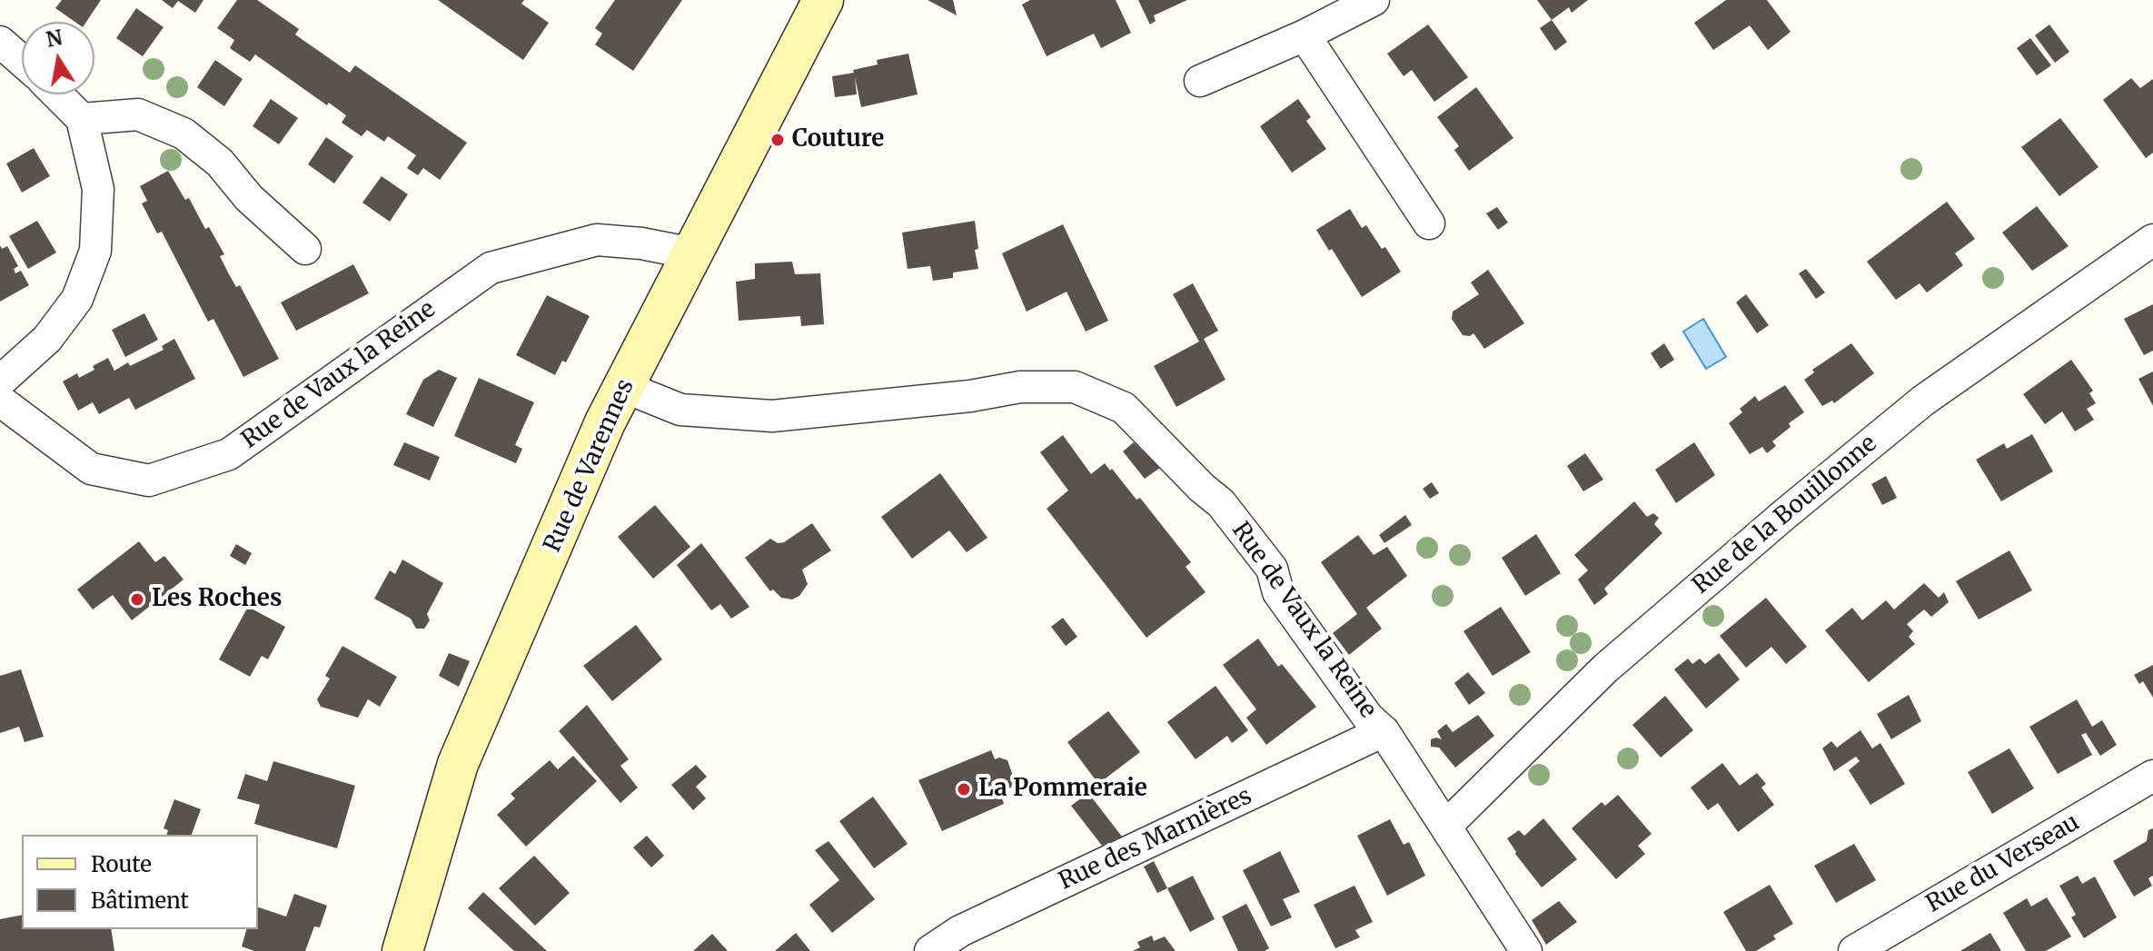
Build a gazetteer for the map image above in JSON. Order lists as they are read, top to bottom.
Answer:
{
  "streets": {
    "street": [
      "Rue de Vaux la Reine",
      "Rue de Varennes",
      "Rue de la Bouillonne",
      "Rue des Marnières",
      "Rue du Verseau"
    ]
  },
  "crossings": [
    ["Rue de Vaux la Reine", "Rue de Varennes"],
    ["Rue de Vaux la Reine", "Rue de la Bouillonne"],
    ["Rue de Vaux la Reine", "Rue des Marnières"]
  ],
  "places": ["Couture", "Les Roches", "La Pommeraie"],
  "legend": ["Route", "Bâtiment"],
  "north": "top"
}
